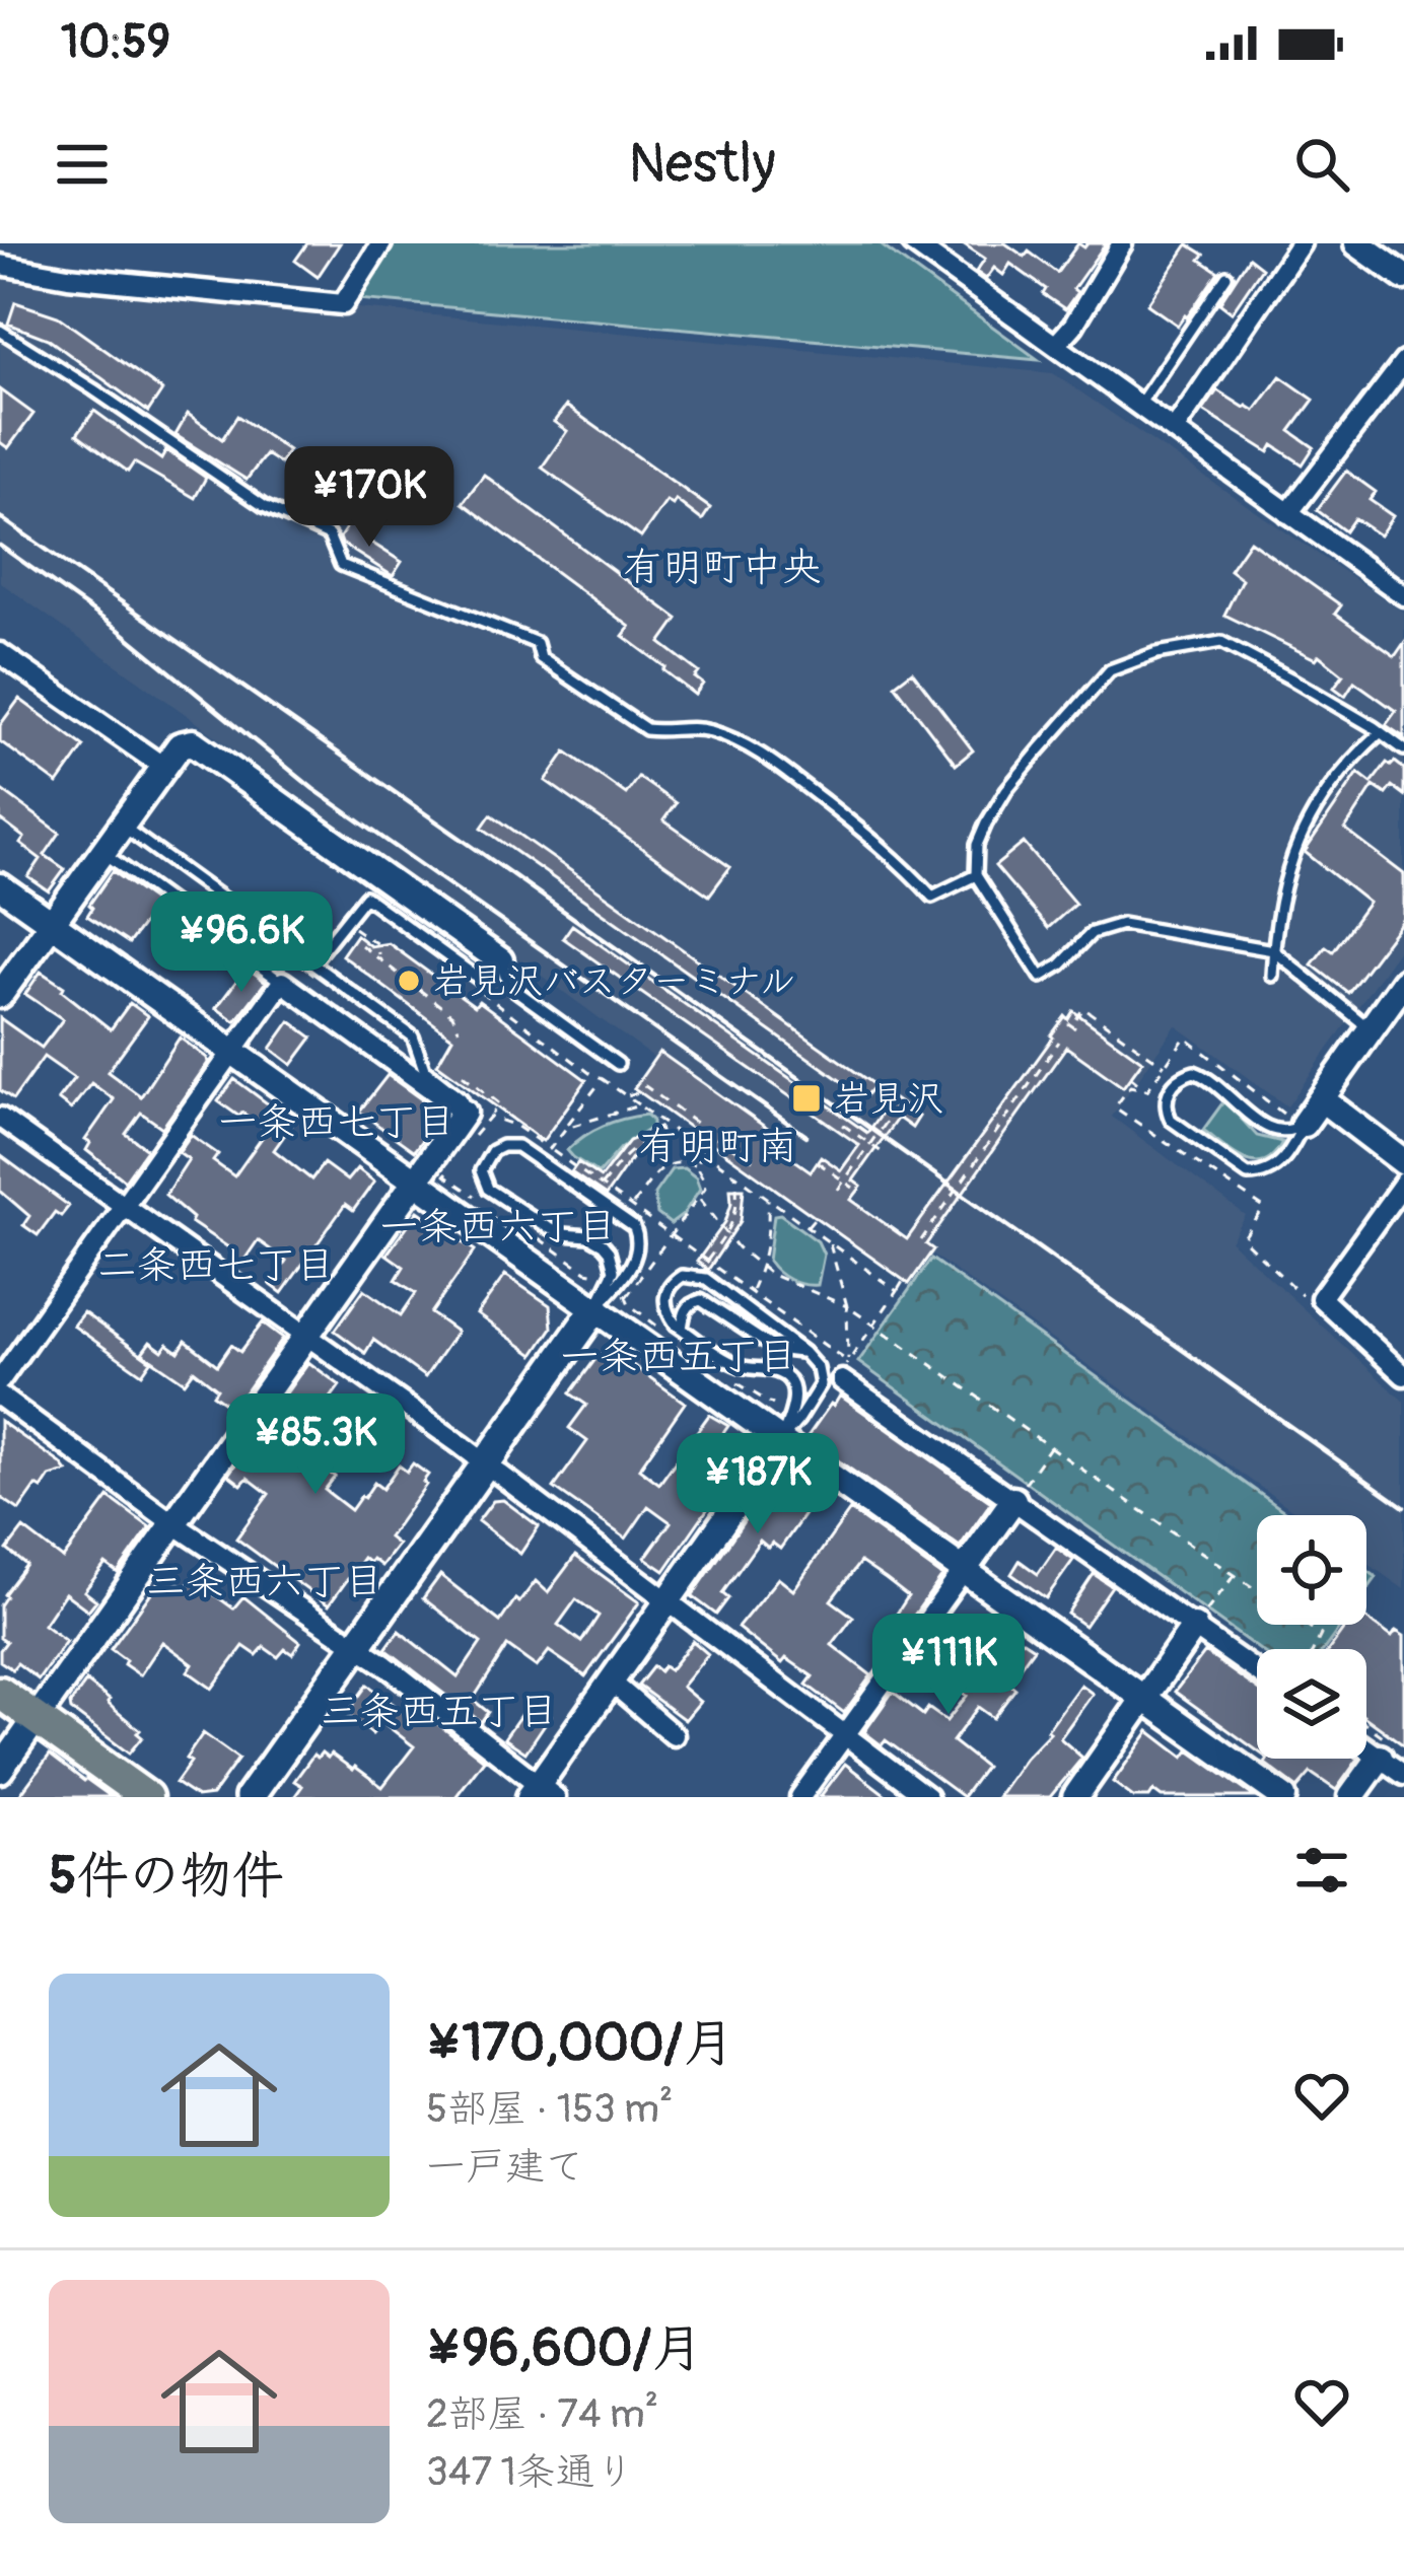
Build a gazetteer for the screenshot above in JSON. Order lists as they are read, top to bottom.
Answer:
{
  "districts": [
    "有明町中央",
    "一条西七丁目",
    "有明町南",
    "一条西六丁目",
    "二条西七丁目",
    "一条西五丁目",
    "三条西六丁目",
    "三条西五丁目"
  ],
  "places": {
    "other": ["岩見沢バスターミナル"],
    "transit": ["岩見沢"]
  },
  "page": {
    "status": "10:59",
    "header": "Nestly",
    "price": [
      "¥170K",
      "¥96.6K",
      "¥85.3K",
      "¥187K",
      "¥111K"
    ],
    "heading": "5件の物件",
    "list": [
      {
        "name": "¥170,000/月",
        "note": "5部屋 · 153 m² · 一戸建て"
      },
      {
        "name": "¥96,600/月",
        "note": "2部屋 · 74 m² · 347 1条通り"
      }
    ]
  }
}
